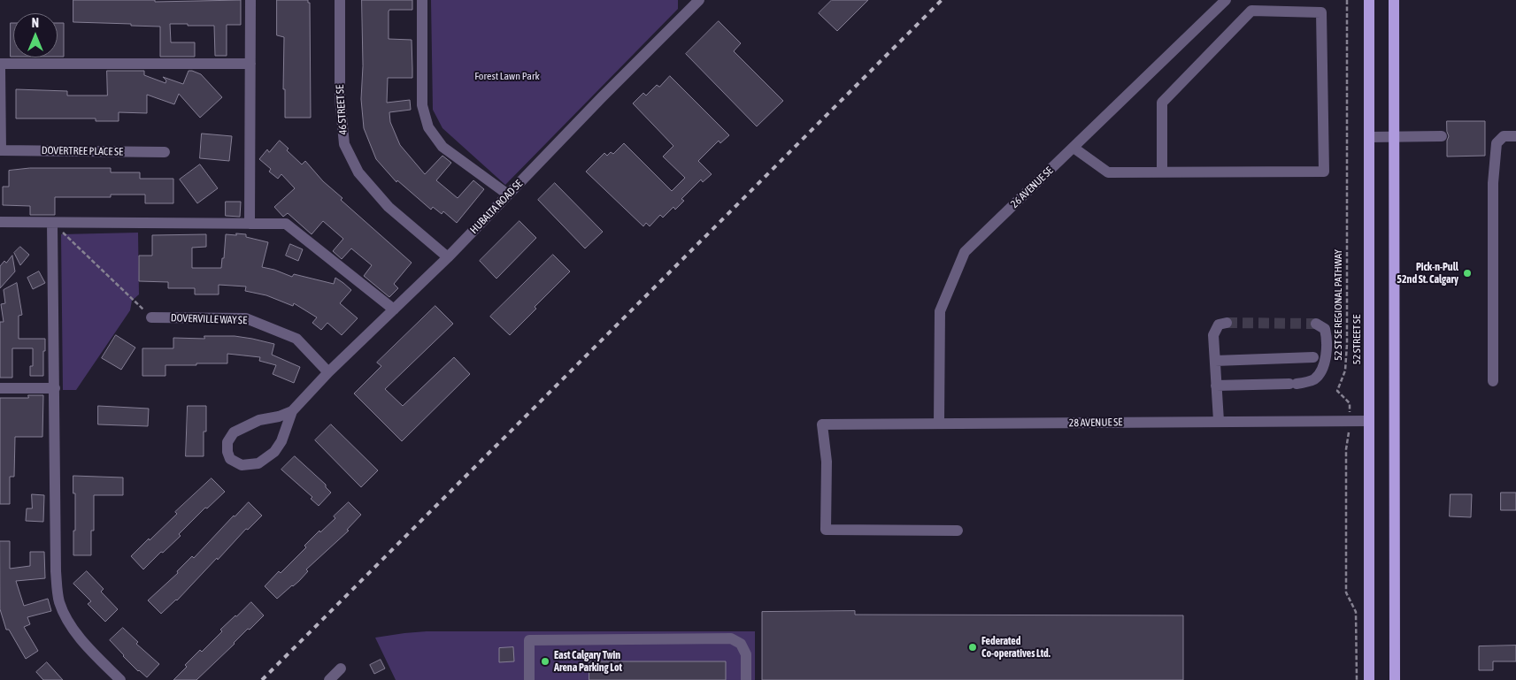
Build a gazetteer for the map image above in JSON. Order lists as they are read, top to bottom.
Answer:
{
  "streets": {
    "main road": ["52 STREET SE"],
    "street": [
      "46 STREET SE",
      "DOVERTREE PLACE SE",
      "26 AVENUE SE",
      "HUBALTA ROAD SE",
      "DOVERVILLE WAY SE",
      "28 AVENUE SE"
    ],
    "path": ["52 ST SE REGIONAL PATHWAY"]
  },
  "crossings": [
    ["46 STREET SE", "HUBALTA ROAD SE"],
    ["26 AVENUE SE", "28 AVENUE SE"],
    ["HUBALTA ROAD SE", "DOVERVILLE WAY SE"],
    ["52 ST SE REGIONAL PATHWAY", "28 AVENUE SE"],
    ["52 STREET SE", "28 AVENUE SE"]
  ],
  "parks": ["Forest Lawn Park"],
  "places": ["Pick-n-Pull 52nd St. Calgary", "Federated Co-operatives Ltd.", "East Calgary Twin Arena Parking Lot"],
  "north": "top"
}
